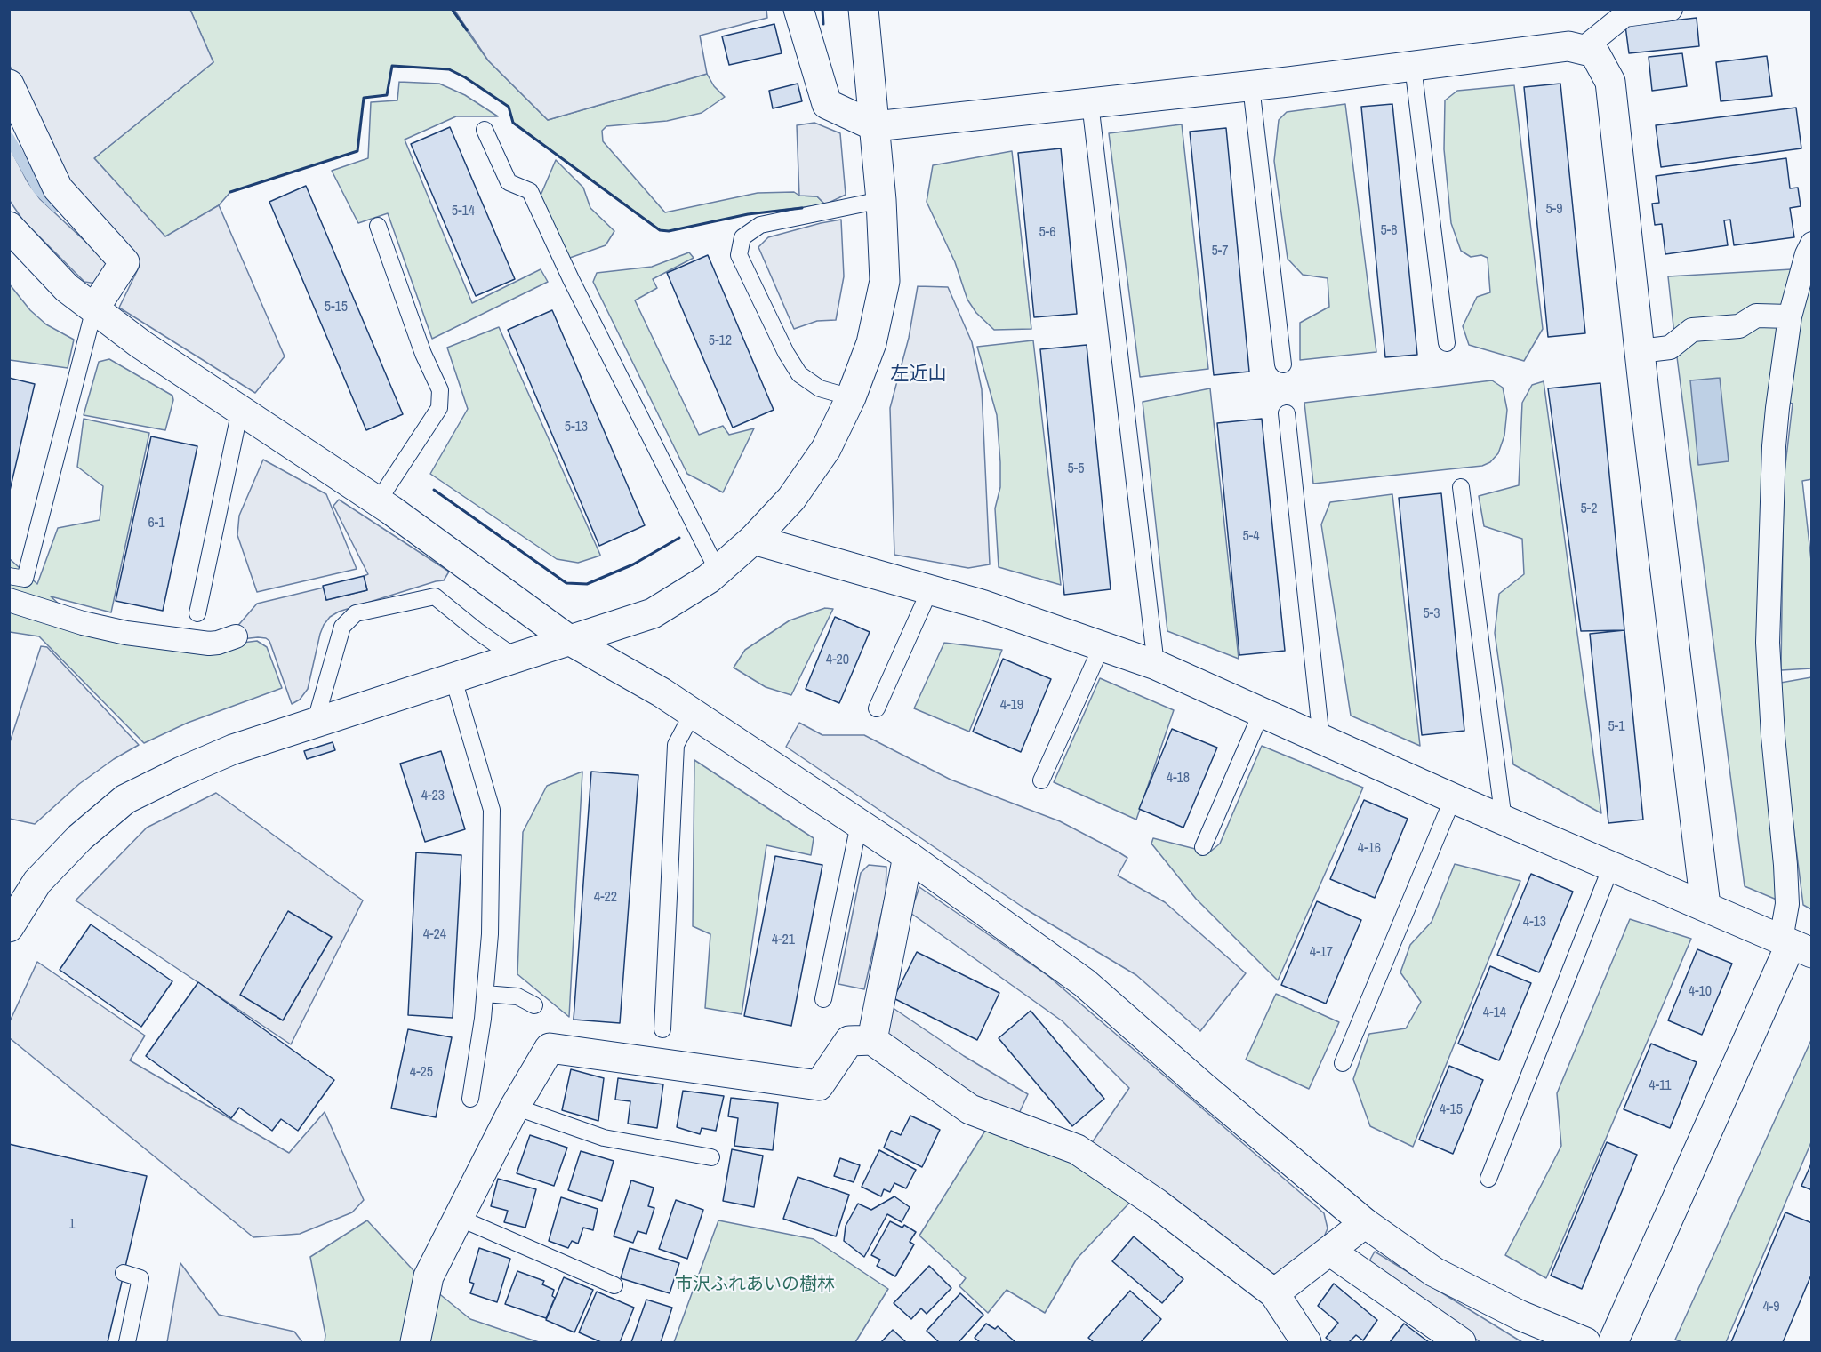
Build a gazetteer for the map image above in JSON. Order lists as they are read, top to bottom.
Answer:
{
  "districts": ["左近山"],
  "parks": ["市沢ふれあいの樹林"],
  "house_numbers": [
    "5-9",
    "5-14",
    "5-8",
    "5-6",
    "5-7",
    "5-15",
    "5-12",
    "5-13",
    "5-5",
    "5-2",
    "6-1",
    "5-4",
    "5-3",
    "4-20",
    "4-19",
    "5-1",
    "4-18",
    "4-23",
    "4-16",
    "4-22",
    "4-13",
    "4-24",
    "4-21",
    "4-17",
    "4-10",
    "4-14",
    "4-25",
    "4-11",
    "4-15",
    "1",
    "4-9"
  ]
}
